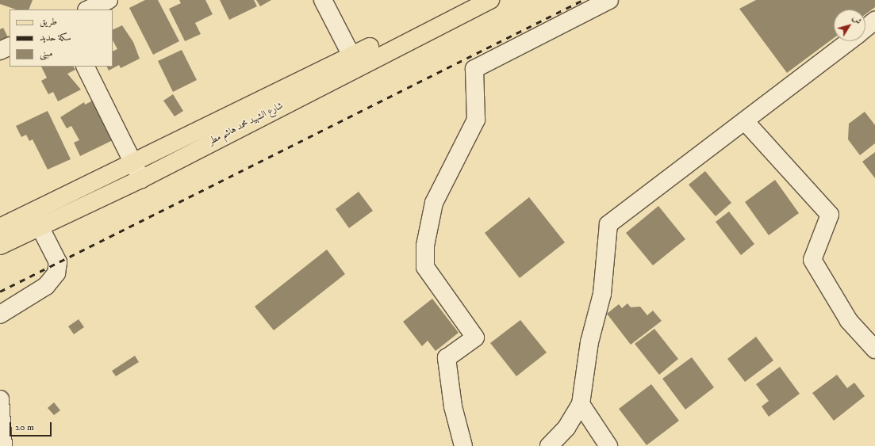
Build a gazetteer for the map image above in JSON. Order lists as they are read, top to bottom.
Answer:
{
  "streets": {
    "main road": ["شارع الشهيد محمد هاشم مطر"]
  },
  "legend": ["طريق", "سكة حديد", "مبنى"],
  "scale_bar": "20 m",
  "north": "top right"
}
